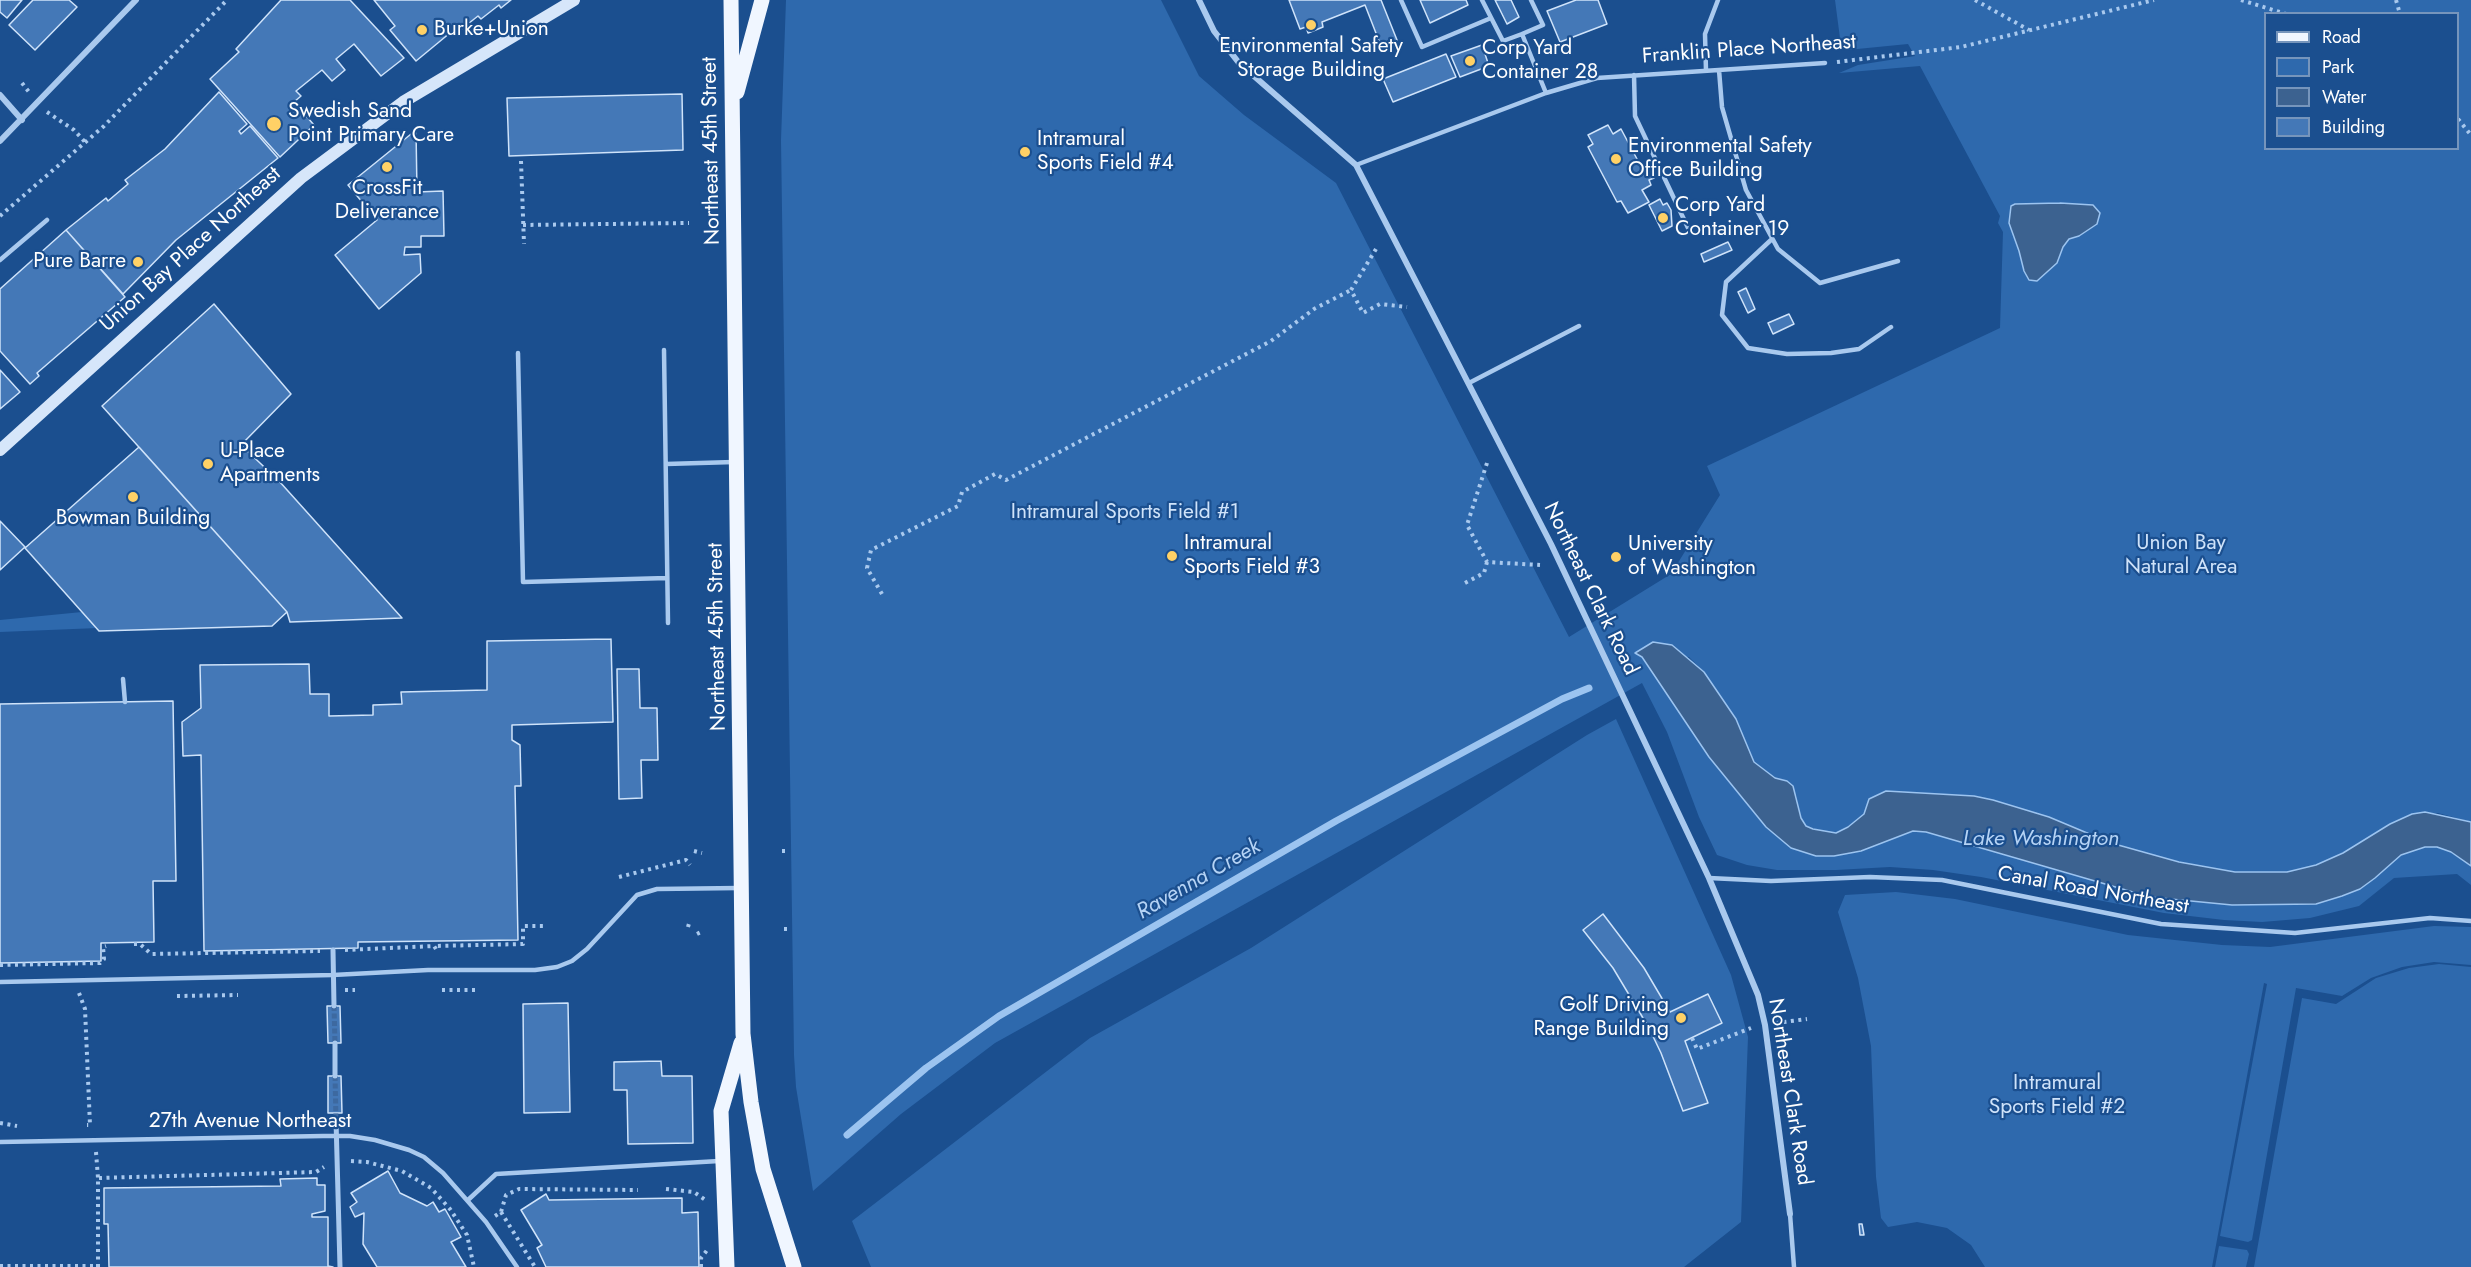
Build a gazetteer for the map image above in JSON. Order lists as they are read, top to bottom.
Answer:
{
  "streets": {
    "main road": ["Northeast 45th Street", "Union Bay Place Northeast"],
    "street": ["Northeast Clark Road"],
    "lane": ["Franklin Place Northeast", "Canal Road Northeast", "27th Avenue Northeast"]
  },
  "crossings": [
    ["Franklin Place Northeast", "Northeast Clark Road"],
    ["Northeast Clark Road", "Canal Road Northeast"]
  ],
  "water": ["Lake Washington", "Ravenna Creek"],
  "parks": ["Intramural Sports Field #1", "Union Bay Natural Area", "Intramural Sports Field #2"],
  "places": [
    "Environmental Safety Storage Building",
    "Burke+Union",
    "Corp Yard Container 28",
    "Swedish Sand Point Primary Care",
    "Intramural Sports Field #4",
    "Environmental Safety Office Building",
    "CrossFit Deliverance",
    "Corp Yard Container 19",
    "Pure Barre",
    "U-Place Apartments",
    "Bowman Building",
    "Intramural Sports Field #3",
    "University of Washington",
    "Golf Driving Range Building"
  ],
  "legend": [
    "Road",
    "Park",
    "Water",
    "Building"
  ]
}
